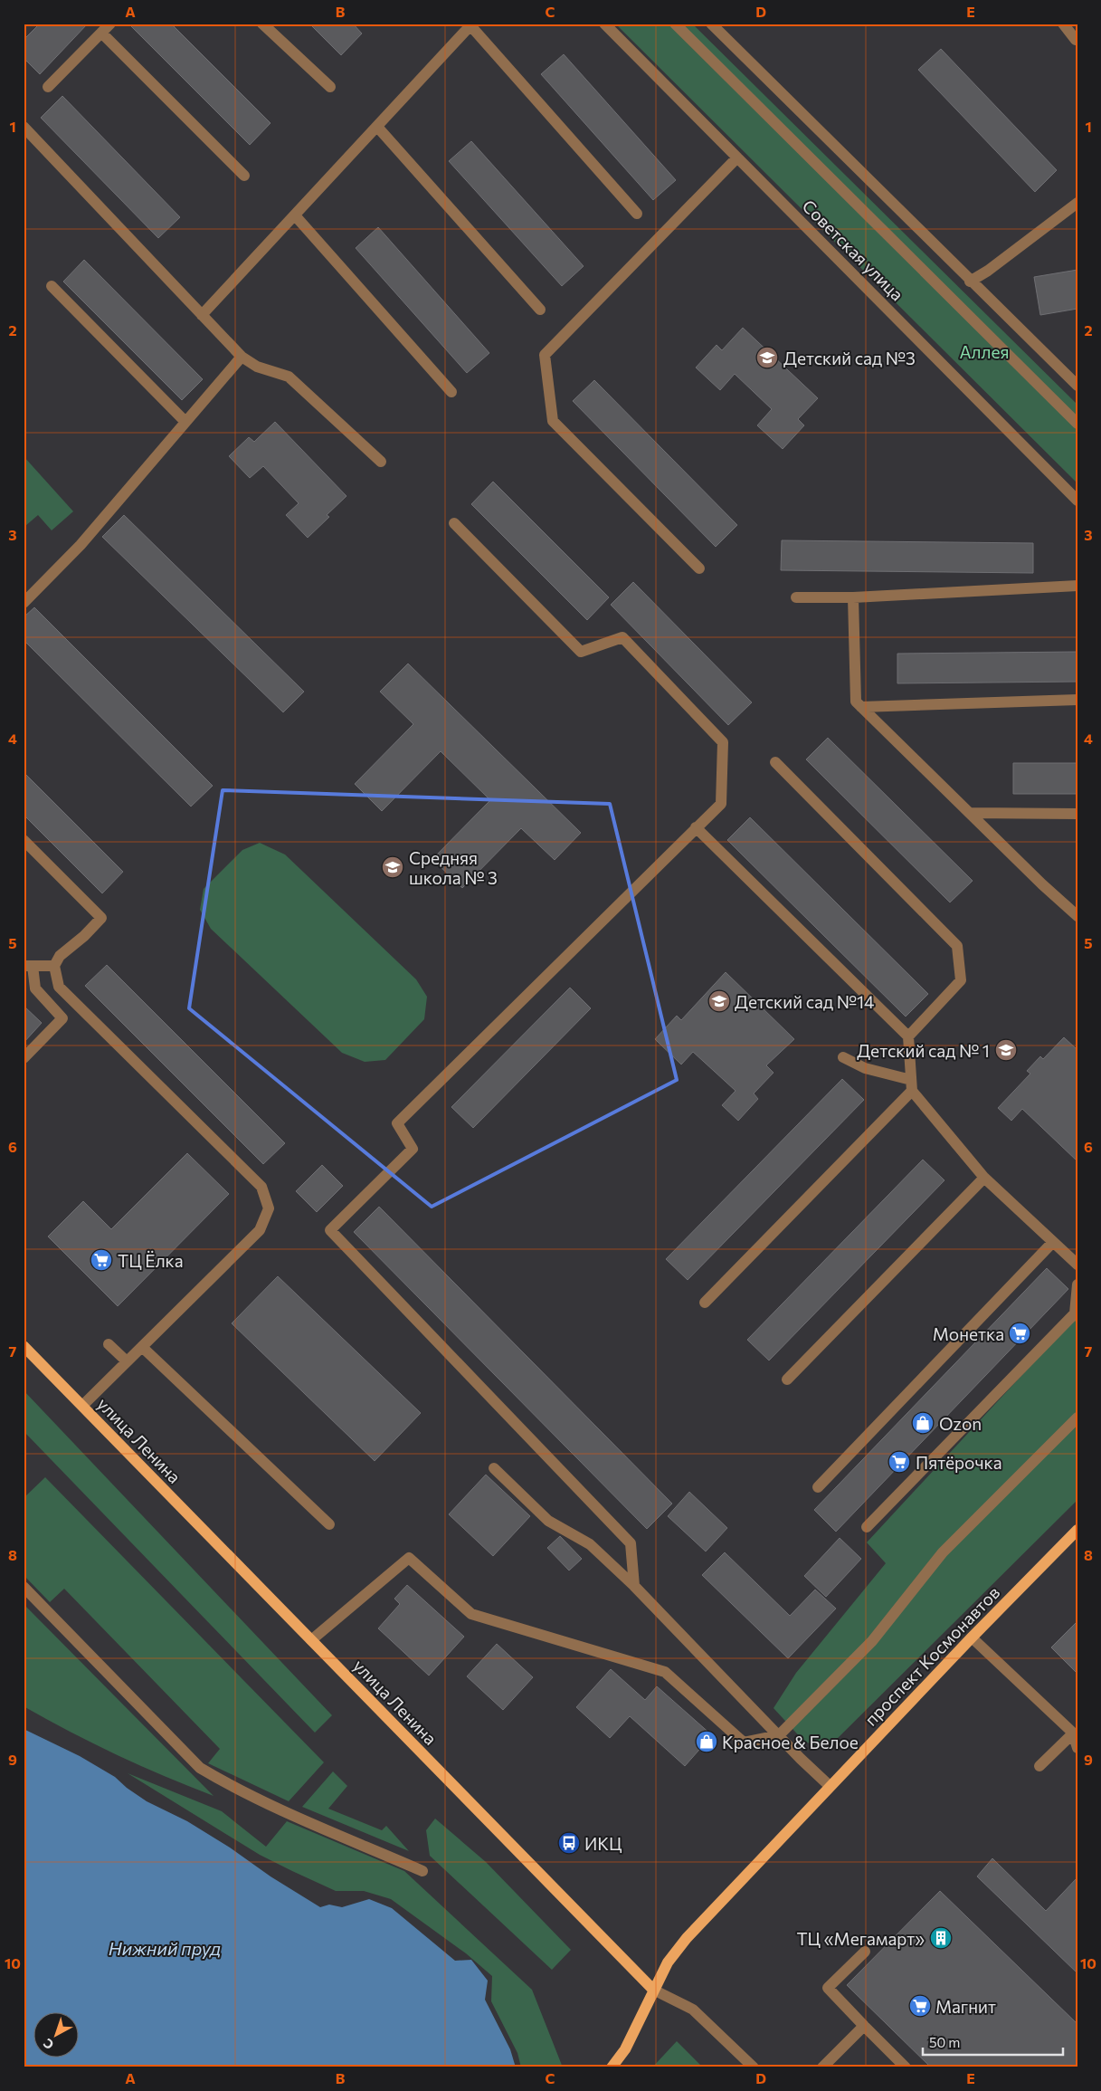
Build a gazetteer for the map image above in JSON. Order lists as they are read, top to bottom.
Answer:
{
  "streets": {
    "main road": ["улица Ленина", "проспект Космонавтов"],
    "street": ["Советская улица"]
  },
  "crossings": [
    ["улица Ленина", "проспект Космонавтов"]
  ],
  "water": ["Нижний пруд"],
  "parks": ["Аллея"],
  "places": {
    "school or university": [
      "Детский сад №3",
      "Средняя школа № 3",
      "Детский сад №14",
      "Детский сад № 1"
    ],
    "supermarket": [
      "ТЦ Ёлка",
      "Монетка",
      "Пятёрочка",
      "Магнит"
    ],
    "shop": ["Ozon", "Красное & Белое"],
    "bus stop": ["ИКЦ"],
    "building": ["ТЦ «Мегамарт»"]
  },
  "scale_bar": "50 m",
  "north": "bottom left",
  "grid": {
    "columns": [
      "A",
      "B",
      "C",
      "D",
      "E"
    ],
    "rows": [
      "1",
      "2",
      "3",
      "4",
      "5",
      "6",
      "7",
      "8",
      "9",
      "10"
    ]
  }
}
